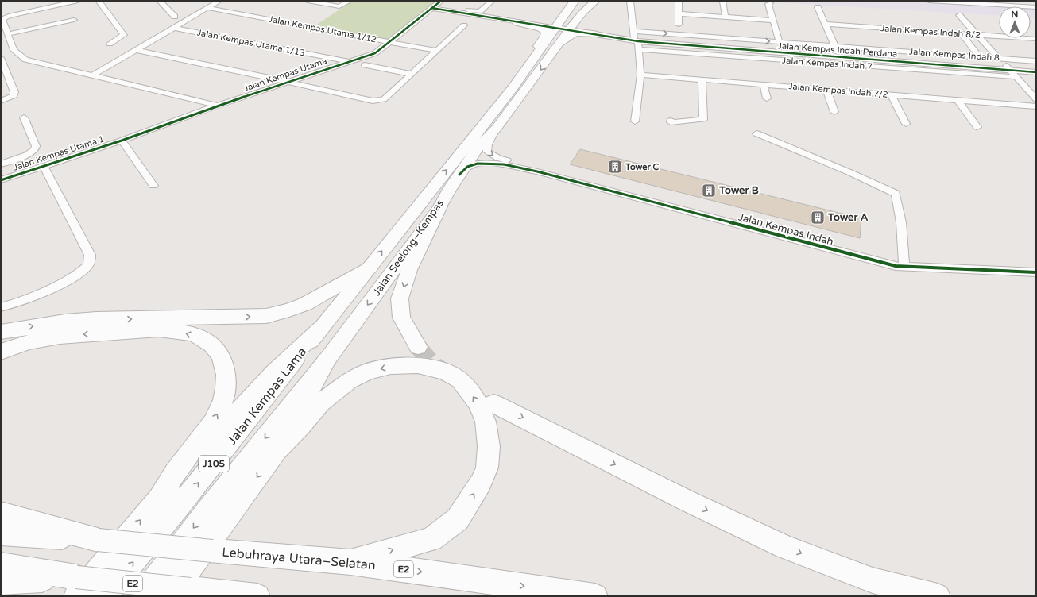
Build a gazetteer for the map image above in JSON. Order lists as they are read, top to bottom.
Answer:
{
  "streets": {
    "highway": ["Lebuhraya Utara–Selatan", "E2"],
    "main road": ["Jalan Seelong–Kempas", "Jalan Kempas Lama", "J105"],
    "street": [
      "Jalan Kempas Utama 1/12",
      "Jalan Kempas Indah 8/2",
      "Jalan Kempas Utama 1/13",
      "Jalan Kempas Indah Perdana",
      "Jalan Kempas Indah 8",
      "Jalan Kempas Indah 7",
      "Jalan Kempas Utama",
      "Jalan Kempas Indah 7/2",
      "Jalan Kempas Utama 1",
      "Jalan Kempas Indah"
    ]
  },
  "crossings": [
    ["Jalan Kempas Utama 1/12", "Jalan Kempas Utama"],
    ["Jalan Kempas Utama 1/13", "Jalan Kempas Utama"],
    ["Jalan Kempas Indah Perdana", "Jalan Kempas Indah 8"],
    ["Jalan Kempas Indah Perdana", "Jalan Kempas Indah 7"],
    ["Jalan Kempas Indah Perdana", "Jalan Seelong–Kempas"],
    ["Jalan Kempas Indah 8", "Jalan Kempas Indah 7"],
    ["Jalan Kempas Utama", "Jalan Kempas Utama 1"],
    ["Jalan Seelong–Kempas", "Jalan Kempas Lama"],
    ["Jalan Seelong–Kempas", "J105"]
  ],
  "one_way": ["Lebuhraya Utara–Selatan"],
  "places": {
    "building": ["Tower C", "Tower B", "Tower A"]
  },
  "north": "top"
}
